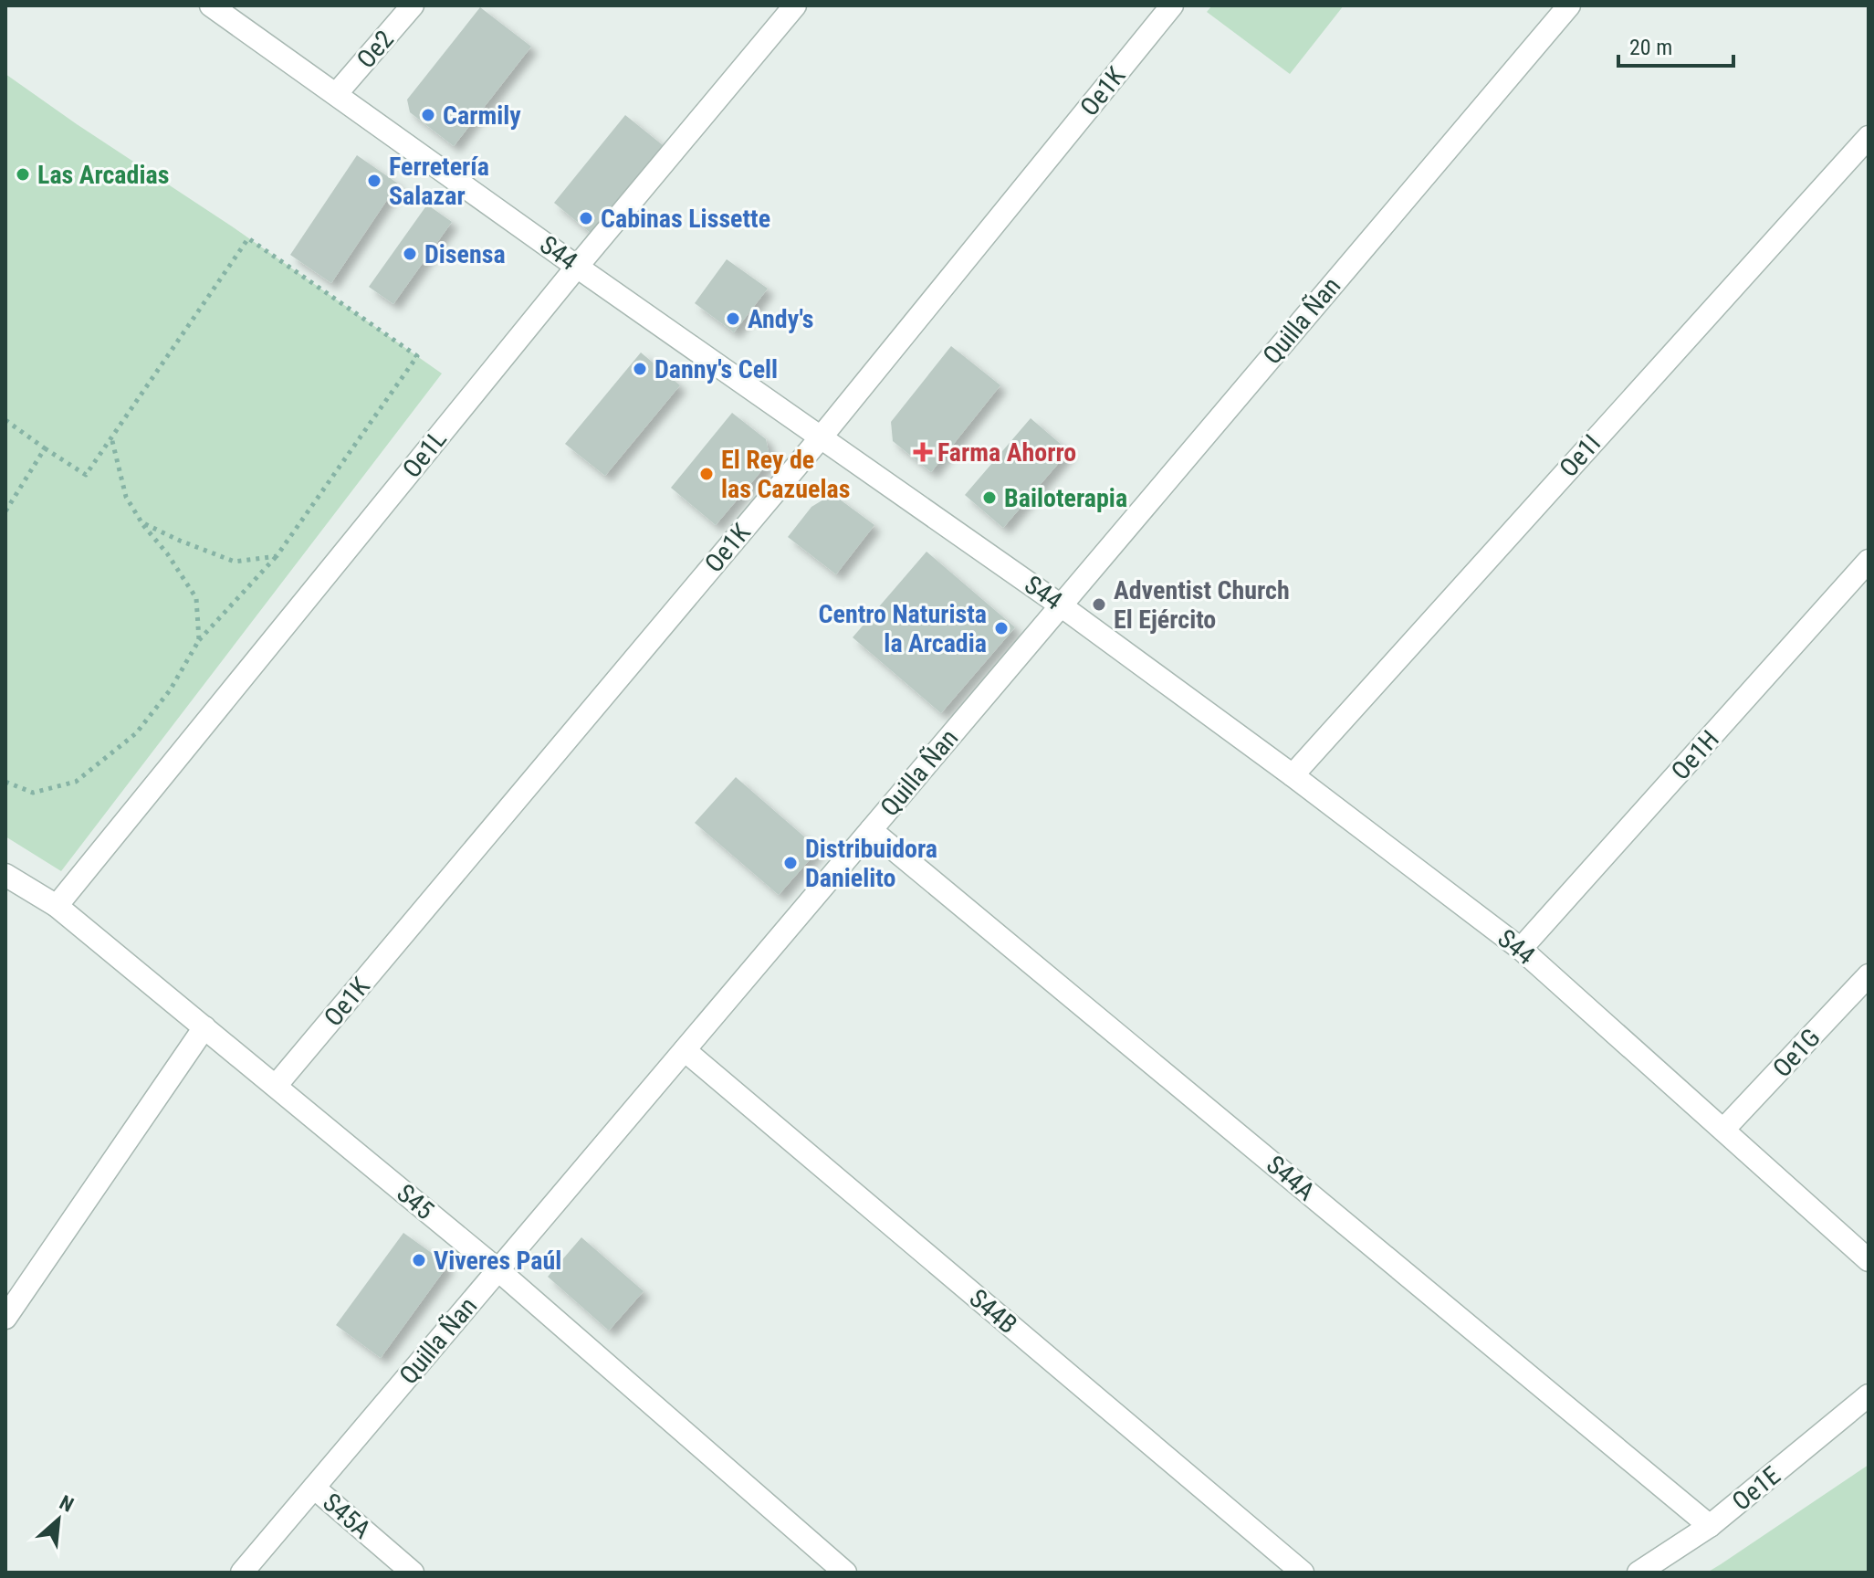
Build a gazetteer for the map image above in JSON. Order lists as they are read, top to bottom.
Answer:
{
  "streets": {
    "street": [
      "Oe2",
      "Oe1K",
      "S44",
      "Quilla Ñan",
      "Oe1L",
      "Oe1I",
      "Oe1H",
      "Oe1G",
      "S44A",
      "S45",
      "S44B",
      "Oe1E",
      "S45A"
    ]
  },
  "crossings": [
    ["Oe2", "S44"],
    ["Oe1K", "S44"],
    ["Oe1K", "S45"],
    ["S44", "Quilla Ñan"],
    ["S44", "Oe1L"],
    ["S44", "Oe1I"],
    ["S44", "Oe1H"],
    ["S44", "Oe1G"],
    ["Quilla Ñan", "S44A"],
    ["Quilla Ñan", "S45"],
    ["Quilla Ñan", "S44B"],
    ["Quilla Ñan", "S45A"],
    ["Oe1L", "S45"],
    ["S44A", "Oe1E"]
  ],
  "places": {
    "other": [
      "Carmily",
      "Las Arcadias",
      "Ferretería Salazar",
      "Cabinas Lissette",
      "Disensa",
      "Andy's",
      "Danny's Cell",
      "El Rey de las Cazuelas",
      "Bailoterapia",
      "Adventist Church El Ejército",
      "Centro Naturista la Arcadia",
      "Distribuidora Danielito",
      "Viveres Paúl"
    ],
    "health": ["Farma Ahorro"]
  },
  "scale_bar": "20 m",
  "north": "top right"
}
